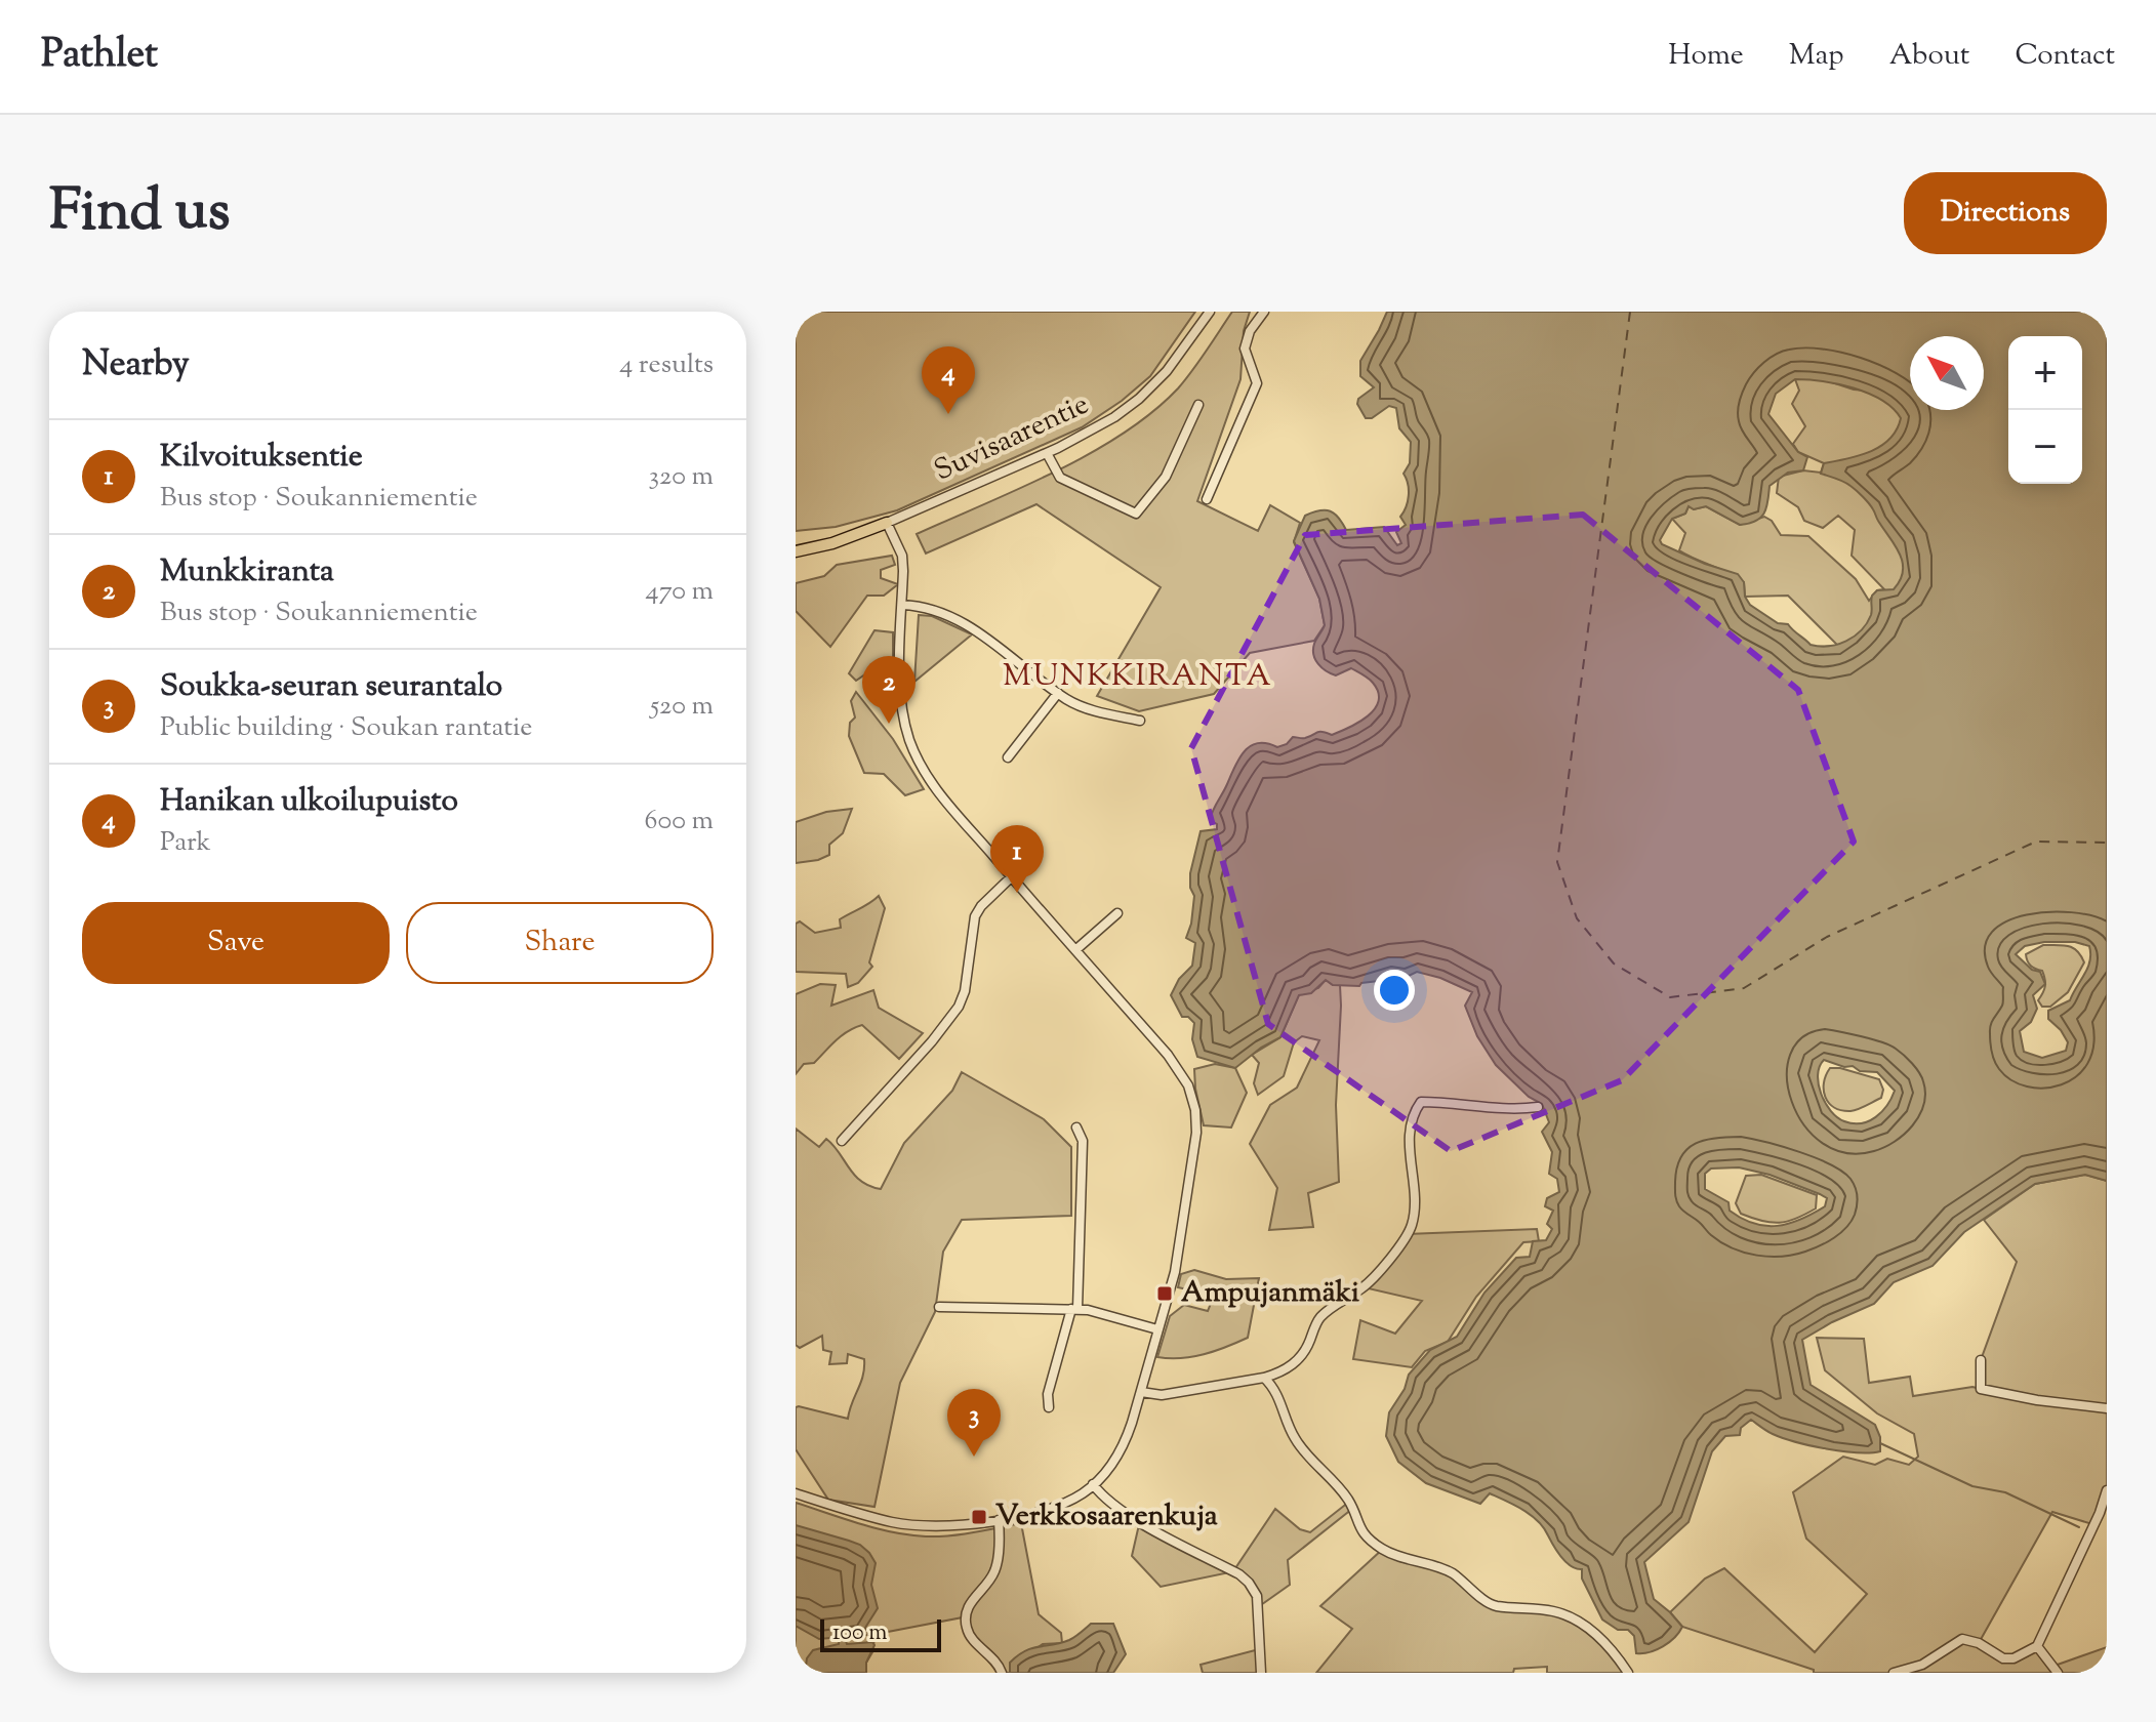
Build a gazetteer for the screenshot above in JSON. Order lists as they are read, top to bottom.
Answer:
{
  "streets": {
    "main road": ["Suvisaarentie"]
  },
  "districts": ["MUNKKIRANTA"],
  "places": {
    "transit": ["Ampujanmäki", "Verkkosaarenkuja"]
  },
  "scale_bar": "100 m",
  "north": "top left",
  "page": {
    "header": "Pathlet",
    "nav": [
      "Home",
      "Map",
      "About",
      "Contact"
    ],
    "title": "Find us",
    "buttons": [
      "Directions",
      ["Save", "Share"]
    ],
    "heading": ["Nearby", "4 results"],
    "map_buttons": ["+", "−"],
    "pins": [
      "4",
      "2",
      "1",
      "3"
    ],
    "list": [
      {
        "mark": "1",
        "name": "Kilvoituksentie",
        "note": "Bus stop · Soukanniementie",
        "value": "320 m"
      },
      {
        "mark": "2",
        "name": "Munkkiranta",
        "note": "Bus stop · Soukanniementie",
        "value": "470 m"
      },
      {
        "mark": "3",
        "name": "Soukka-seuran seurantalo",
        "note": "Public building · Soukan rantatie",
        "value": "520 m"
      },
      {
        "mark": "4",
        "name": "Hanikan ulkoilupuisto",
        "note": "Park",
        "value": "600 m"
      }
    ],
    "scale": "100 m"
  }
}
